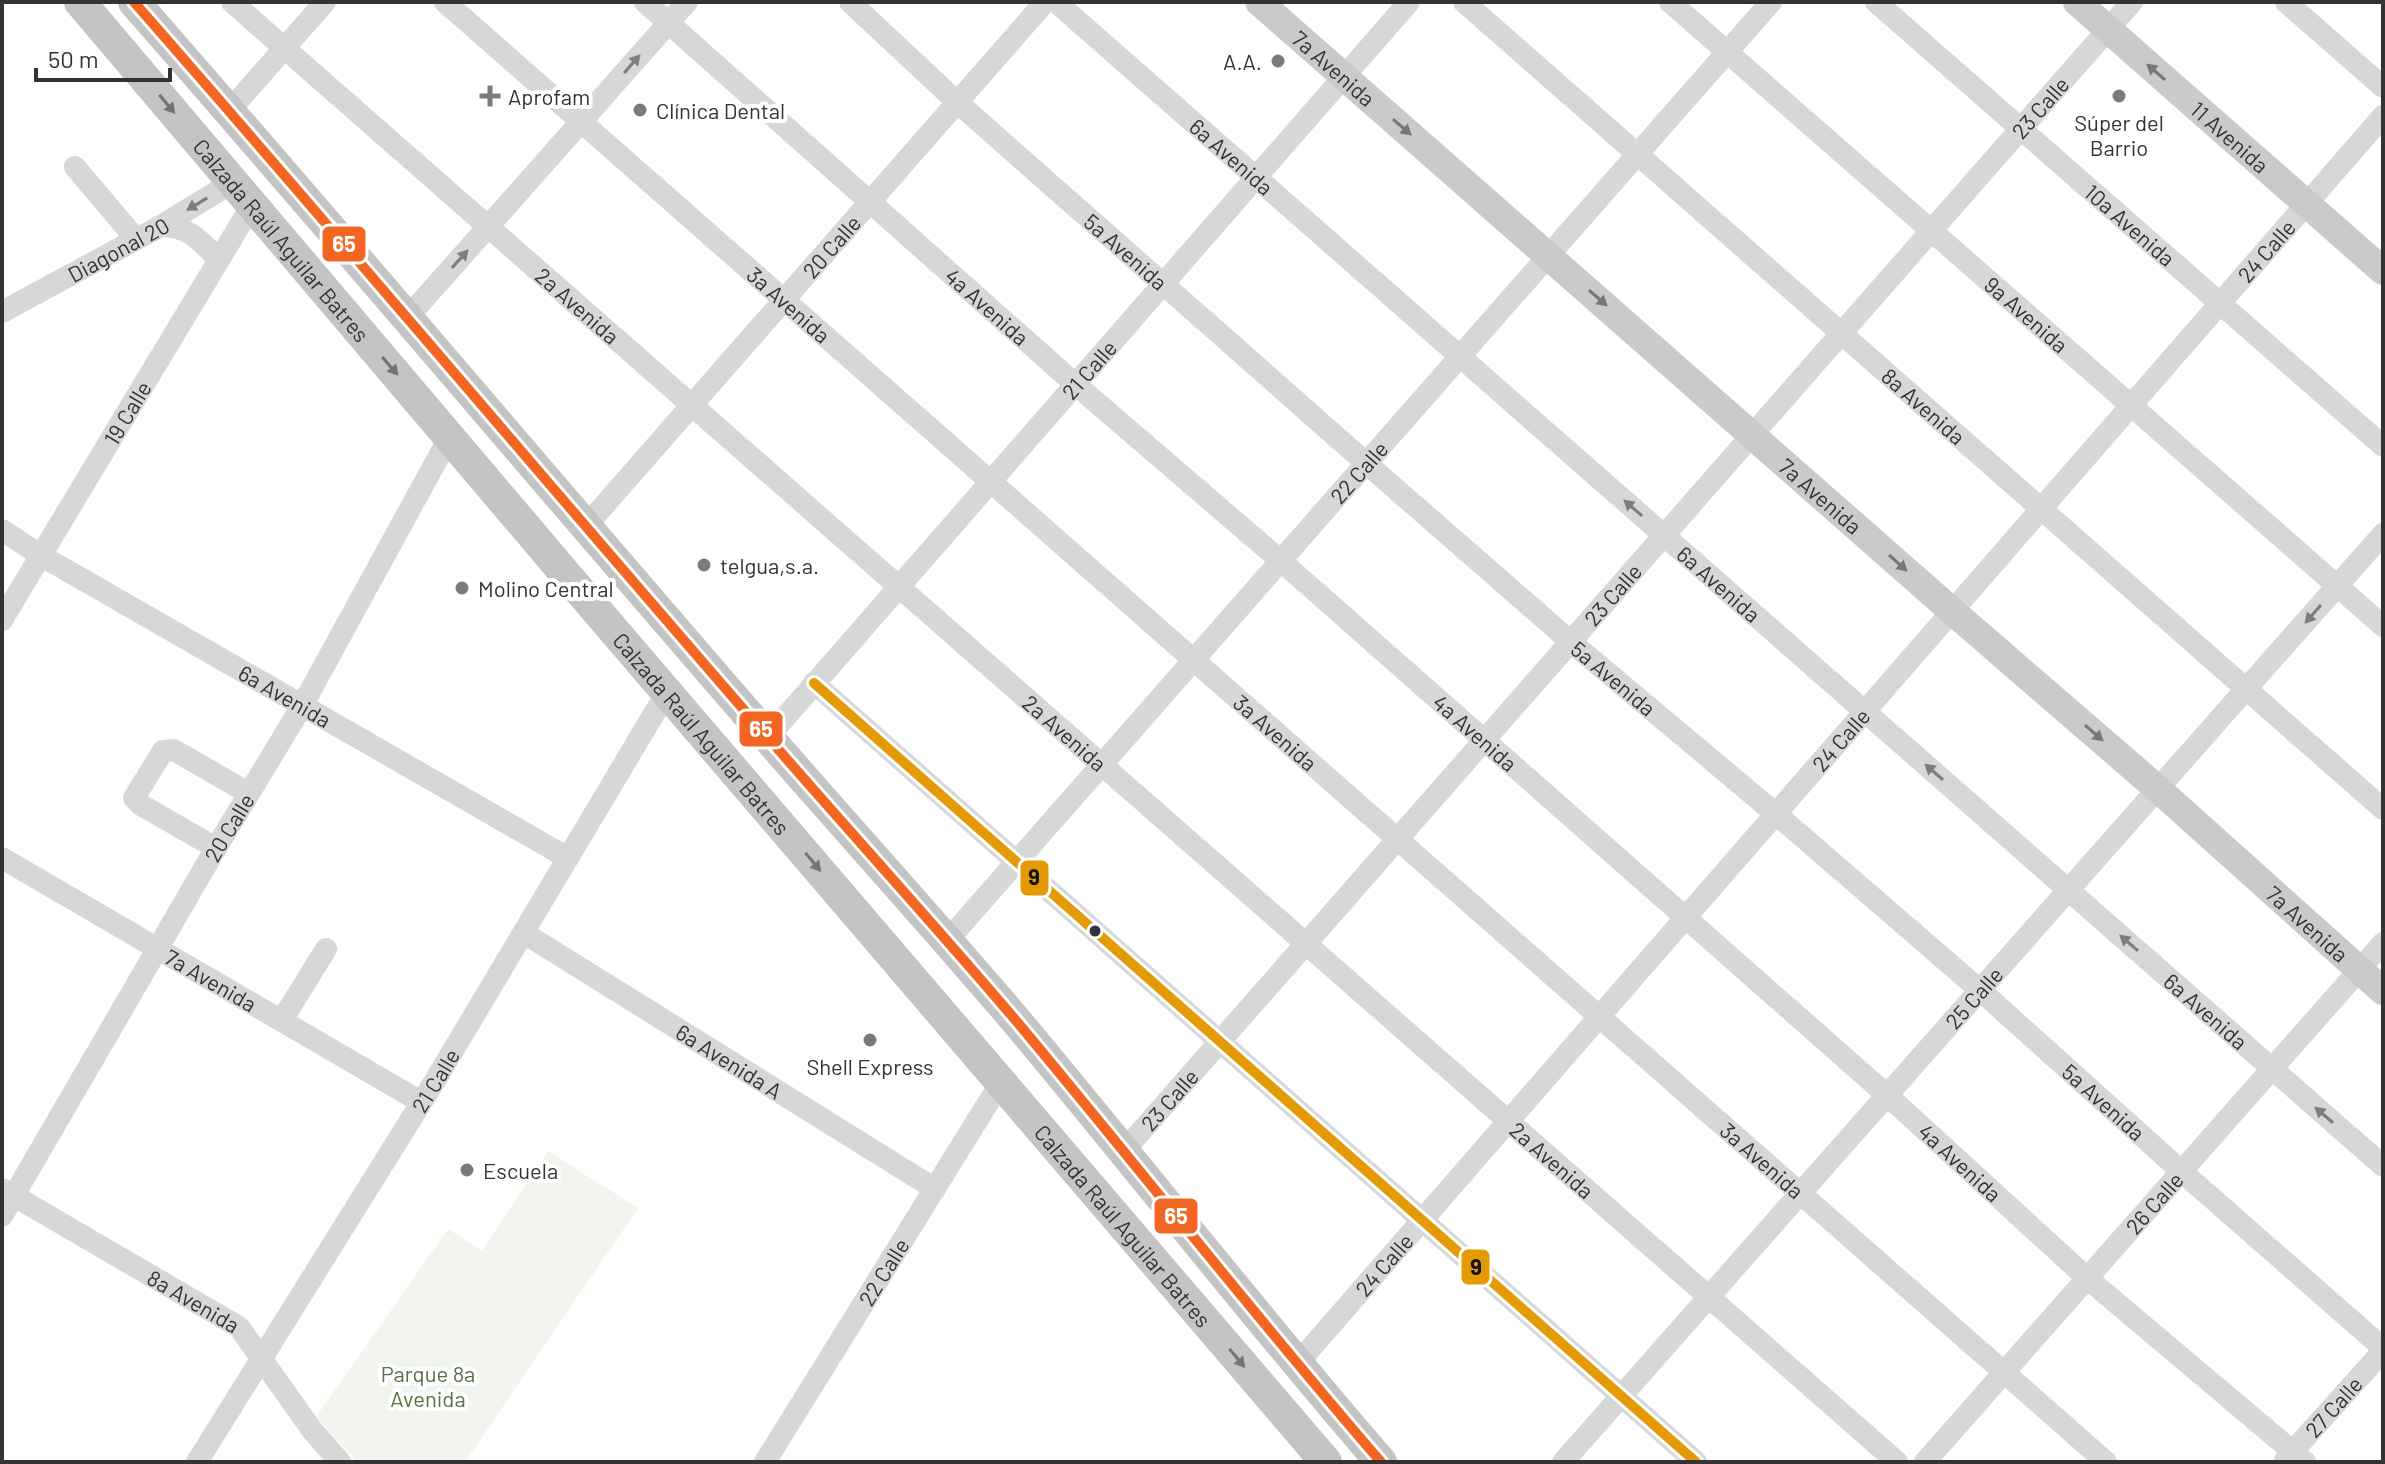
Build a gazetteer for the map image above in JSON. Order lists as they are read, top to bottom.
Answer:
{
  "streets": {
    "highway": ["Calzada Raúl Aguilar Batres"],
    "main road": ["7a Avenida", "11 Avenida"],
    "street": [
      "23 Calle",
      "6a Avenida",
      "10a Avenida",
      "20 Calle",
      "Diagonal 20",
      "5a Avenida",
      "24 Calle",
      "3a Avenida",
      "2a Avenida",
      "4a Avenida",
      "9a Avenida",
      "21 Calle",
      "8a Avenida",
      "19 Calle",
      "22 Calle",
      "25 Calle",
      "6a Avenida A",
      "26 Calle",
      "27 Calle"
    ]
  },
  "crossings": [
    ["7a Avenida", "23 Calle"],
    ["7a Avenida", "20 Calle"],
    ["7a Avenida", "24 Calle"],
    ["7a Avenida", "21 Calle"],
    ["7a Avenida", "22 Calle"],
    ["7a Avenida", "25 Calle"],
    ["7a Avenida", "26 Calle"],
    ["23 Calle", "11 Avenida"],
    ["23 Calle", "6a Avenida"],
    ["23 Calle", "10a Avenida"],
    ["23 Calle", "Calzada Raúl Aguilar Batres"],
    ["23 Calle", "5a Avenida"],
    ["23 Calle", "3a Avenida"],
    ["23 Calle", "2a Avenida"],
    ["23 Calle", "4a Avenida"],
    ["23 Calle", "9a Avenida"],
    ["23 Calle", "8a Avenida"],
    ["11 Avenida", "24 Calle"],
    ["6a Avenida", "20 Calle"],
    ["6a Avenida", "24 Calle"],
    ["6a Avenida", "21 Calle"],
    ["6a Avenida", "19 Calle"],
    ["6a Avenida", "22 Calle"],
    ["6a Avenida", "25 Calle"],
    ["6a Avenida", "26 Calle"],
    ["10a Avenida", "24 Calle"],
    ["Calzada Raúl Aguilar Batres", "20 Calle"],
    ["Calzada Raúl Aguilar Batres", "Diagonal 20"],
    ["Calzada Raúl Aguilar Batres", "24 Calle"],
    ["Calzada Raúl Aguilar Batres", "21 Calle"],
    ["Calzada Raúl Aguilar Batres", "19 Calle"],
    ["Calzada Raúl Aguilar Batres", "22 Calle"],
    ["20 Calle", "5a Avenida"],
    ["20 Calle", "3a Avenida"],
    ["20 Calle", "2a Avenida"],
    ["20 Calle", "4a Avenida"],
    ["20 Calle", "8a Avenida"],
    ["Diagonal 20", "19 Calle"],
    ["5a Avenida", "24 Calle"],
    ["5a Avenida", "21 Calle"],
    ["5a Avenida", "22 Calle"],
    ["5a Avenida", "25 Calle"],
    ["5a Avenida", "26 Calle"],
    ["5a Avenida", "27 Calle"],
    ["24 Calle", "3a Avenida"],
    ["24 Calle", "2a Avenida"],
    ["24 Calle", "4a Avenida"],
    ["24 Calle", "9a Avenida"],
    ["24 Calle", "8a Avenida"],
    ["3a Avenida", "21 Calle"],
    ["3a Avenida", "22 Calle"],
    ["3a Avenida", "25 Calle"],
    ["3a Avenida", "26 Calle"],
    ["2a Avenida", "21 Calle"],
    ["2a Avenida", "22 Calle"],
    ["2a Avenida", "25 Calle"],
    ["4a Avenida", "21 Calle"],
    ["4a Avenida", "22 Calle"],
    ["4a Avenida", "25 Calle"],
    ["4a Avenida", "26 Calle"],
    ["4a Avenida", "27 Calle"],
    ["9a Avenida", "22 Calle"],
    ["9a Avenida", "25 Calle"],
    ["21 Calle", "8a Avenida"],
    ["21 Calle", "6a Avenida A"],
    ["8a Avenida", "22 Calle"],
    ["8a Avenida", "25 Calle"],
    ["22 Calle", "6a Avenida A"]
  ],
  "one_way": ["7a Avenida", "11 Avenida", "6a Avenida"],
  "parks": ["Parque 8a Avenida"],
  "places": {
    "other": [
      "A.A.",
      "Súper del Barrio",
      "Clínica Dental",
      "telgua,s.a.",
      "Molino Central",
      "Shell Express",
      "Escuela"
    ],
    "health": ["Aprofam"]
  },
  "lines": ["transit line 65", "transit line 9"],
  "scale_bar": "50 m"
}
